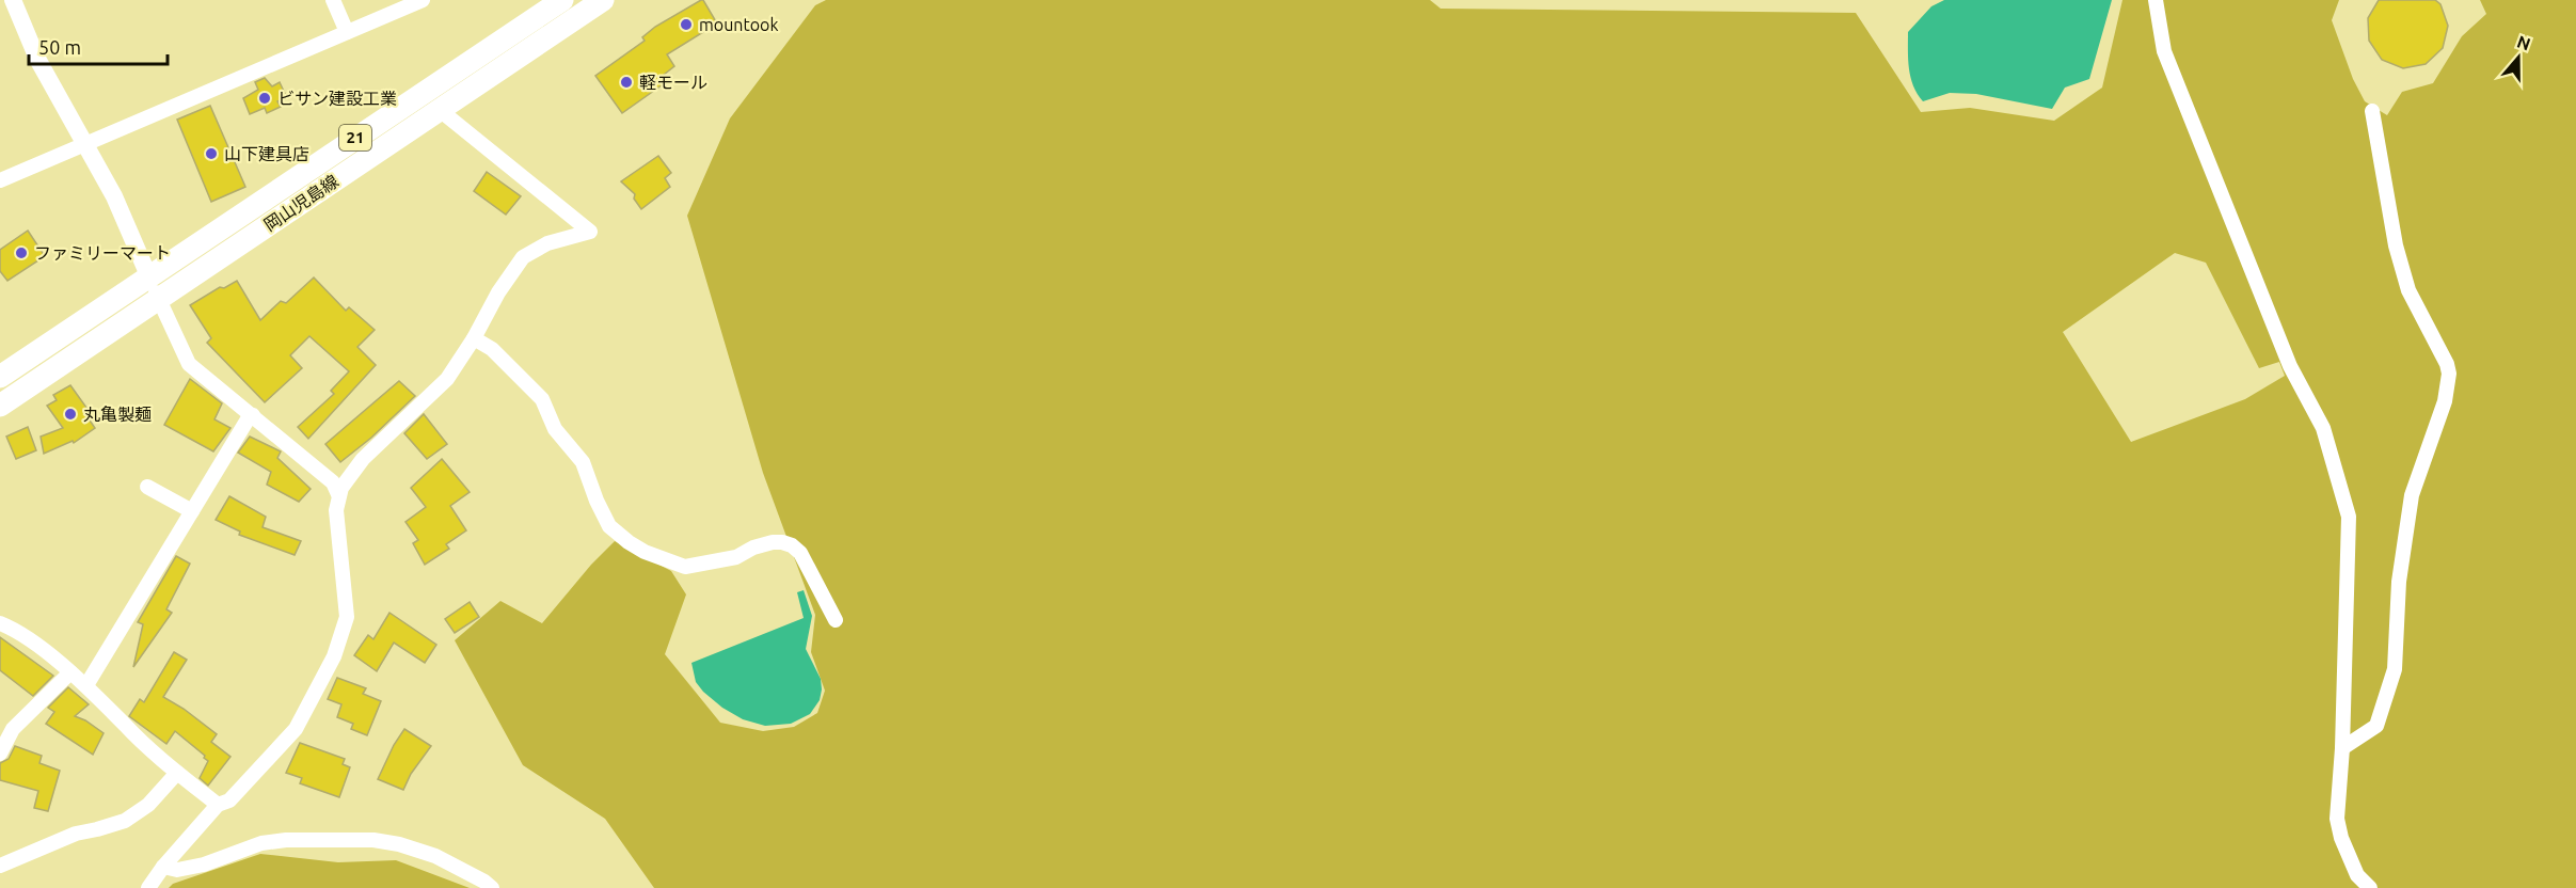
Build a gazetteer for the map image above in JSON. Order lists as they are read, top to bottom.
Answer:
{
  "streets": {
    "main road": ["21", "岡山児島線"]
  },
  "places": [
    "mountook",
    "軽モール",
    "ビサン建設工業",
    "山下建具店",
    "ファミリーマート",
    "丸亀製麺"
  ],
  "scale_bar": "50 m",
  "north": "top"
}
